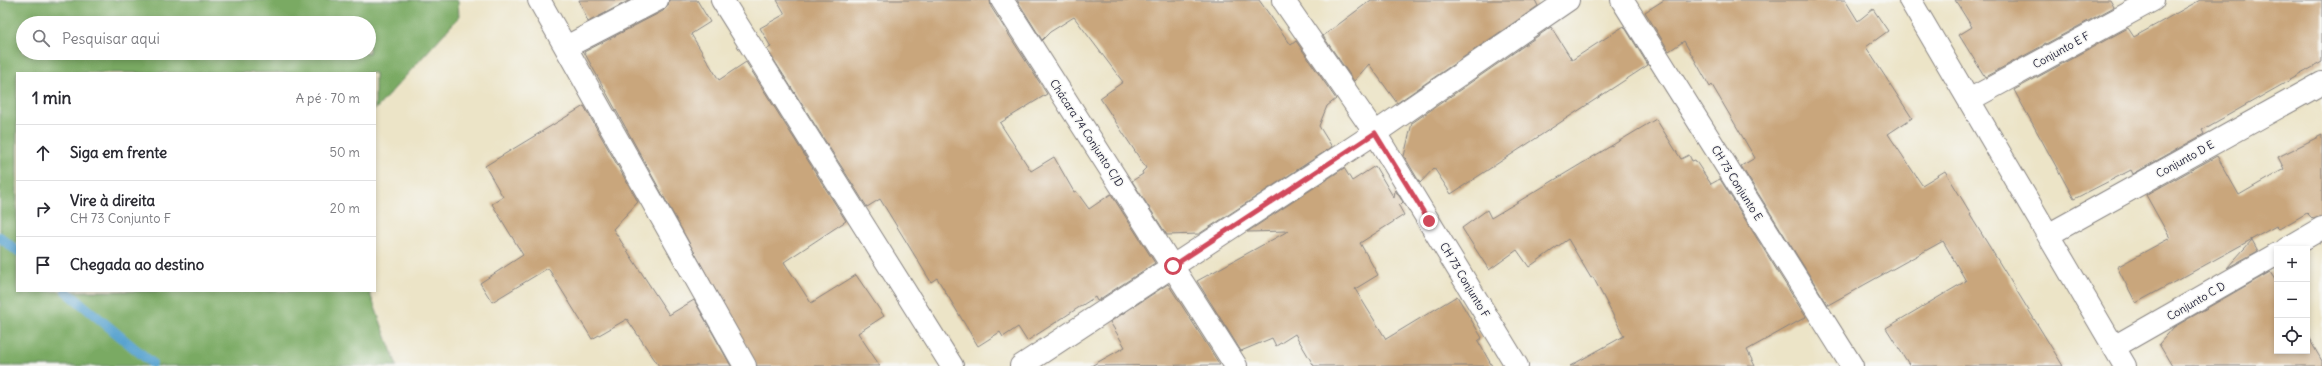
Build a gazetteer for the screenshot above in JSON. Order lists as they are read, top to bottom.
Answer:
{
  "streets": {
    "street": [
      "Conjunto E F",
      "Chácara 74 Conjunto C/D",
      "Conjunto D E",
      "CH 73 Conjunto E",
      "CH 73 Conjunto F",
      "Conjunto C D"
    ]
  },
  "page": {
    "search": "Pesquisar aqui",
    "heading": ["1 min", "A pé · 70 m"],
    "list": [
      ["Siga em frente", "50 m"],
      ["Vire à direita", "CH 73 Conjunto F", "20 m"],
      "Chegada ao destino"
    ],
    "map_buttons": ["+", "−"]
  }
}
